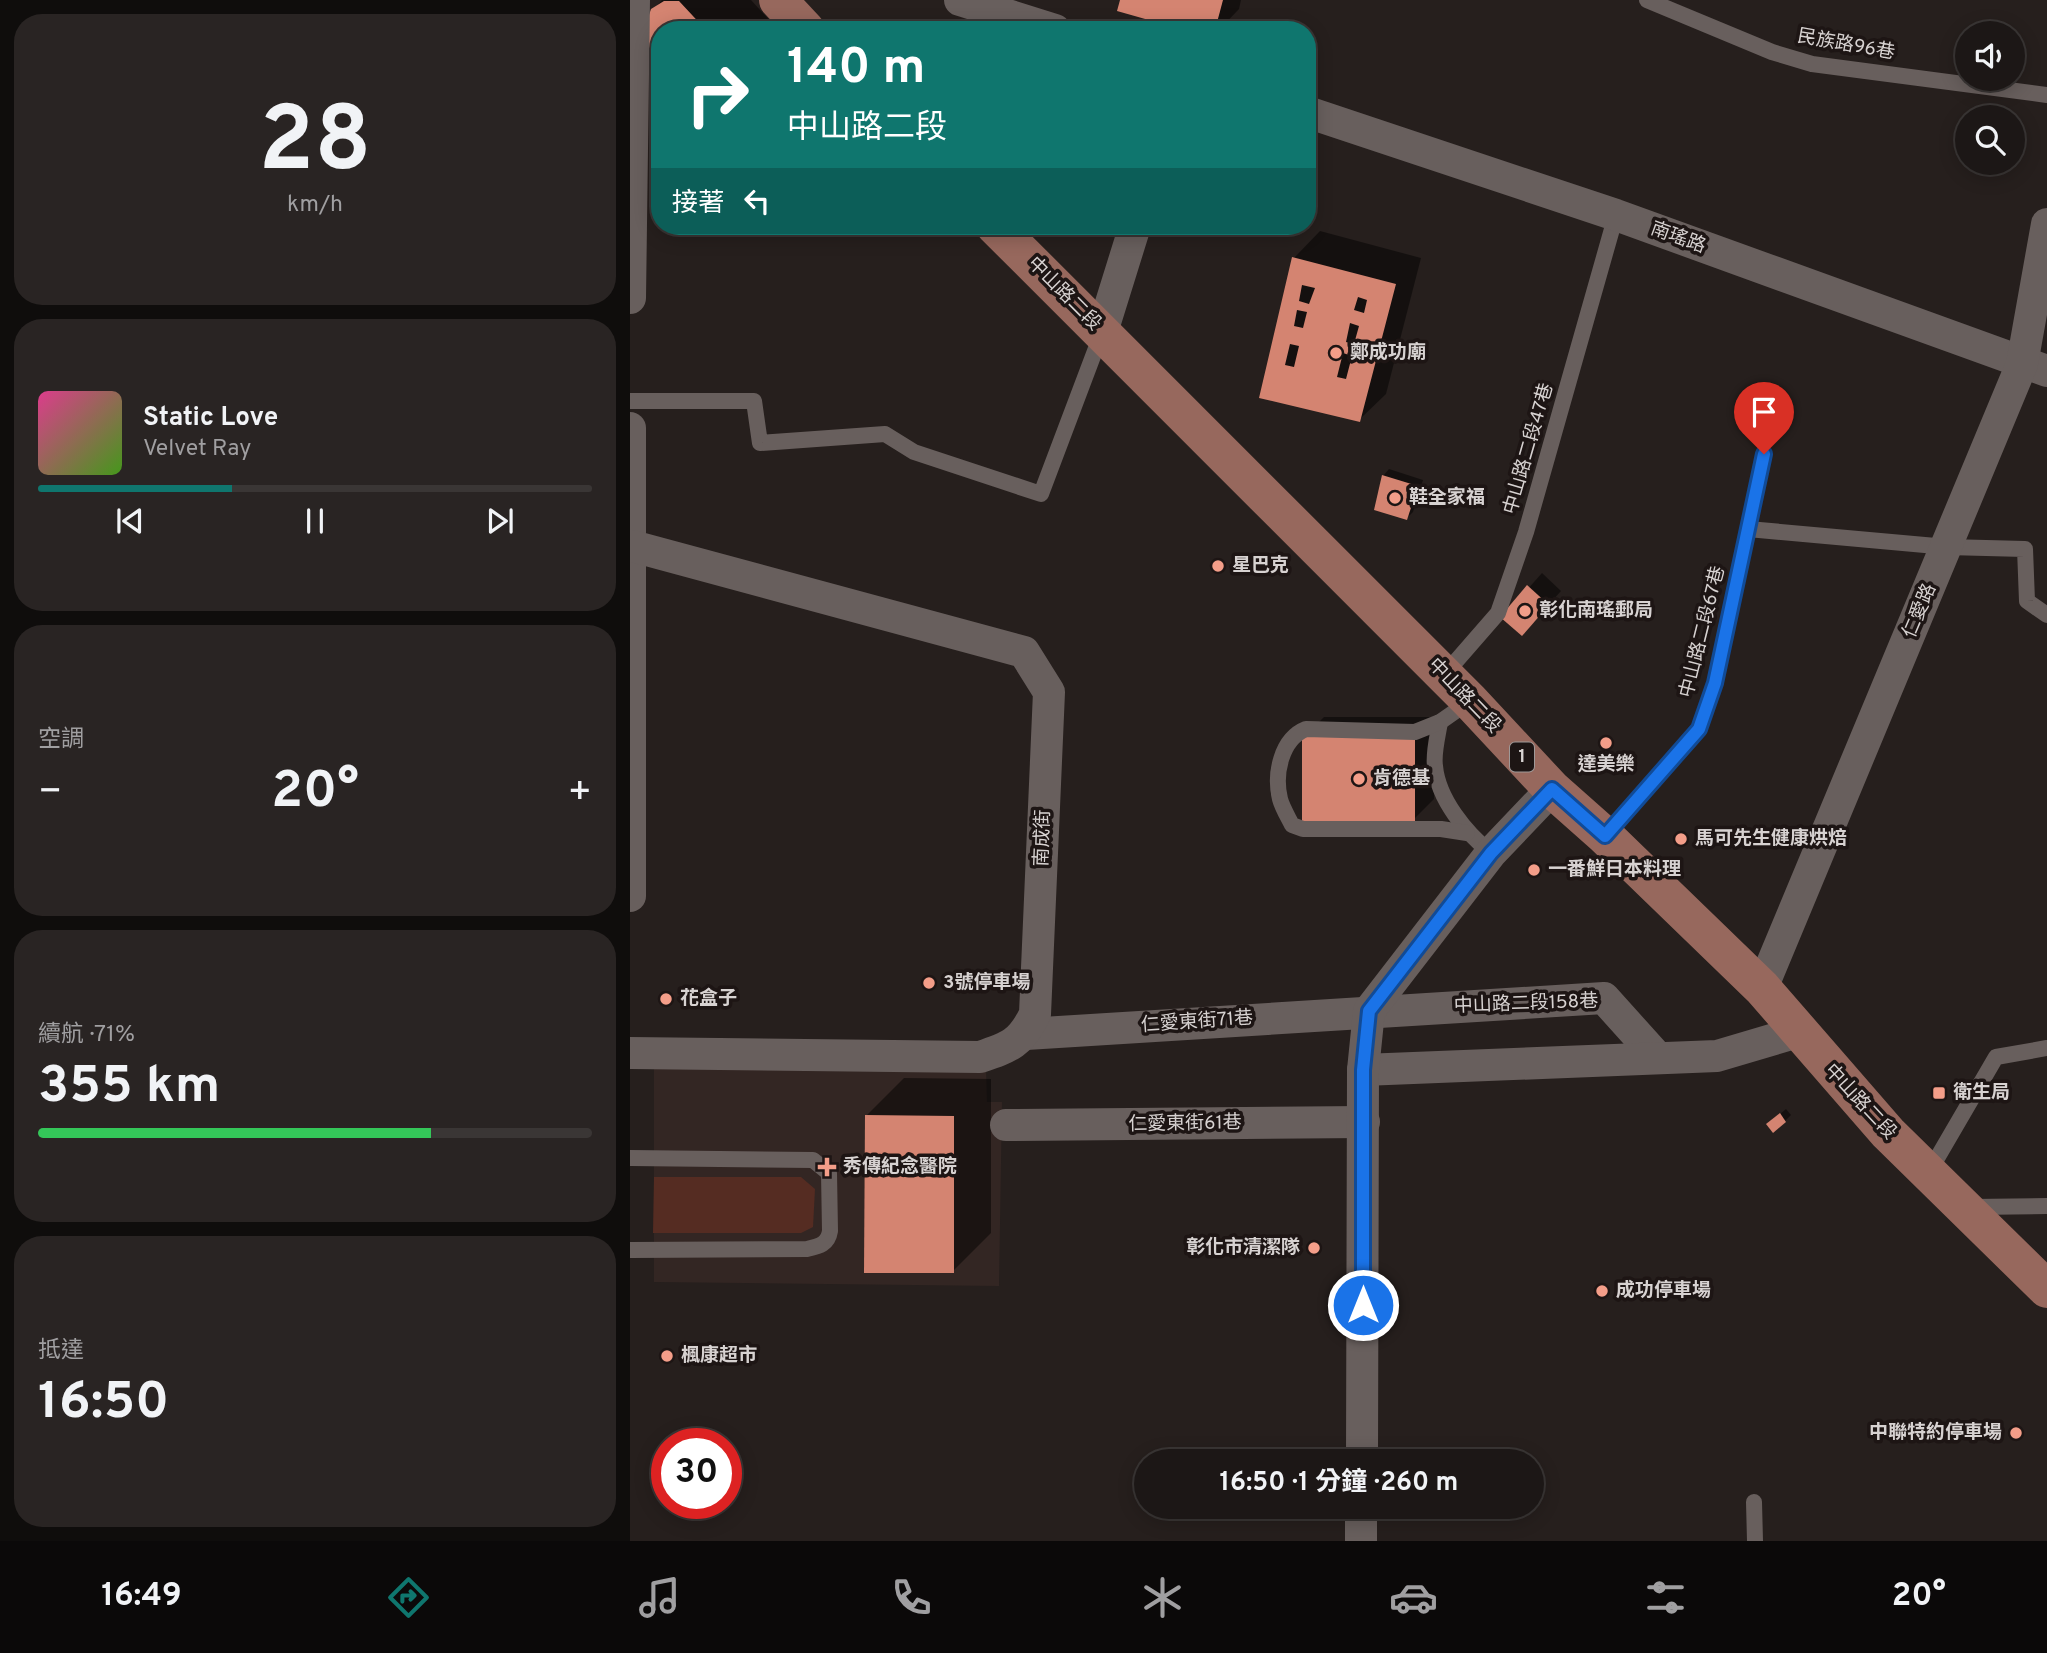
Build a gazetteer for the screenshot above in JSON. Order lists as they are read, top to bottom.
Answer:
{
  "streets": {
    "main road": ["中山路二段", "1"],
    "street": [
      "南瑤路",
      "仁愛路",
      "南成街",
      "中山路二段158巷",
      "仁愛東街71巷",
      "仁愛東街61巷"
    ],
    "lane": ["民族路96巷", "中山路二段47巷", "中山路二段67巷"]
  },
  "crossings": [
    ["南瑤路", "中山路二段47巷"],
    ["南瑤路", "仁愛路"],
    ["中山路二段", "中山路二段47巷"],
    ["中山路二段", "仁愛路"],
    ["中山路二段", "中山路二段67巷"],
    ["南成街", "仁愛東街71巷"],
    ["中山路二段158巷", "仁愛東街71巷"]
  ],
  "places": {
    "other": [
      "鄭成功廟",
      "鞋全家福",
      "星巴克",
      "彰化南瑤郵局",
      "達美樂",
      "肯德基",
      "馬可先生健康烘焙",
      "一番鮮日本料理",
      "3號停車場",
      "花盒子",
      "彰化市清潔隊",
      "成功停車場",
      "楓康超市",
      "中聯特約停車場"
    ],
    "transit": ["衛生局"],
    "health": ["秀傳紀念醫院"]
  },
  "page": {
    "tile": [
      ["28", "km/h"],
      "空調",
      ["續航 · 71%", "355 km"],
      ["抵達", "16:50"]
    ],
    "turn": ["140 m", "中山路二段"],
    "then": "接著",
    "song": ["Static Love", "Velvet Ray"],
    "heat": ["−", "20°", "+"],
    "limit": "30",
    "trip": "16:50 · 1 分鐘 · 260 m",
    "tabs": ["16:49", "20°"]
  }
}
